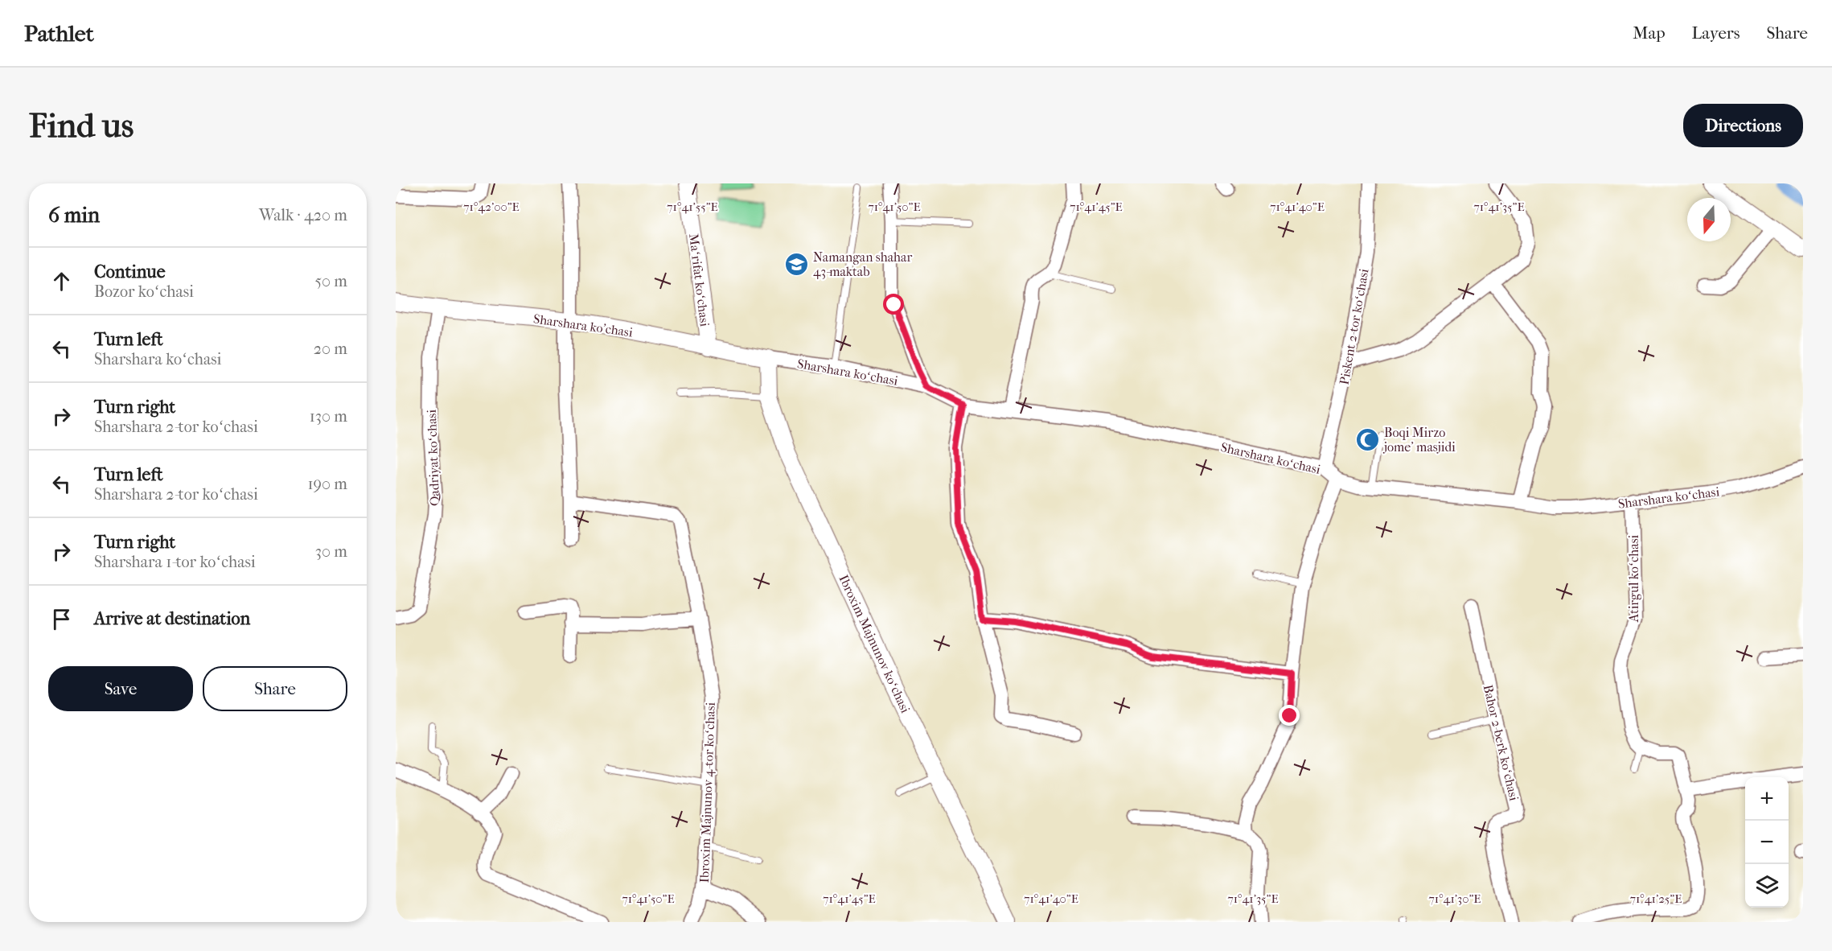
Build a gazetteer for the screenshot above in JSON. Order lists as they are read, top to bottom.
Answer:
{
  "streets": {
    "street": [
      "Maʻrifat koʻchasi",
      "Sharshara ko'chasi",
      "Piskent 2-tor koʻchasi",
      "Sharshara koʻchasi",
      "Qadriyat koʻchasi",
      "Atirgul koʻchasi",
      "Ibroxim Majnunov koʻchasi",
      "Bahor 2-berk koʻchasi",
      "Ibroxim Majnunov 4-tor koʻchasi"
    ]
  },
  "crossings": [
    ["Maʻrifat koʻchasi", "Sharshara ko'chasi"],
    ["Sharshara ko'chasi", "Sharshara koʻchasi"],
    ["Sharshara ko'chasi", "Qadriyat koʻchasi"],
    ["Sharshara ko'chasi", "Ibroxim Majnunov koʻchasi"],
    ["Piskent 2-tor koʻchasi", "Sharshara koʻchasi"],
    ["Sharshara koʻchasi", "Atirgul koʻchasi"],
    ["Sharshara koʻchasi", "Ibroxim Majnunov koʻchasi"]
  ],
  "places": {
    "school or university": ["Namangan shahar 43-maktab"],
    "mosque": ["Boqi Mirzo jome’ masjidi"]
  },
  "north": "bottom",
  "page": {
    "header": "Pathlet",
    "nav": ["Map", "Layers", "Share"],
    "buttons": [
      "Directions",
      ["Save", "Share"]
    ],
    "title": "Find us",
    "heading": ["6 min", "Walk · 420 m"],
    "list": [
      ["Continue", "Bozor koʻchasi", "50 m"],
      ["Turn left", "Sharshara koʻchasi", "20 m"],
      ["Turn right", "Sharshara 2-tor koʻchasi", "130 m"],
      ["Turn left", "Sharshara 2-tor koʻchasi", "190 m"],
      ["Turn right", "Sharshara 1-tor koʻchasi", "30 m"],
      "Arrive at destination"
    ],
    "map_buttons": ["+", "−"]
  },
  "coordinates": [
    "71°41'55\"E",
    "71°41'50\"E",
    "71°41'45\"E",
    "71°41'40\"E",
    "71°41'35\"E",
    "71°42'00\"E",
    "71°41'30\"E",
    "71°41'25\"E"
  ]
}
